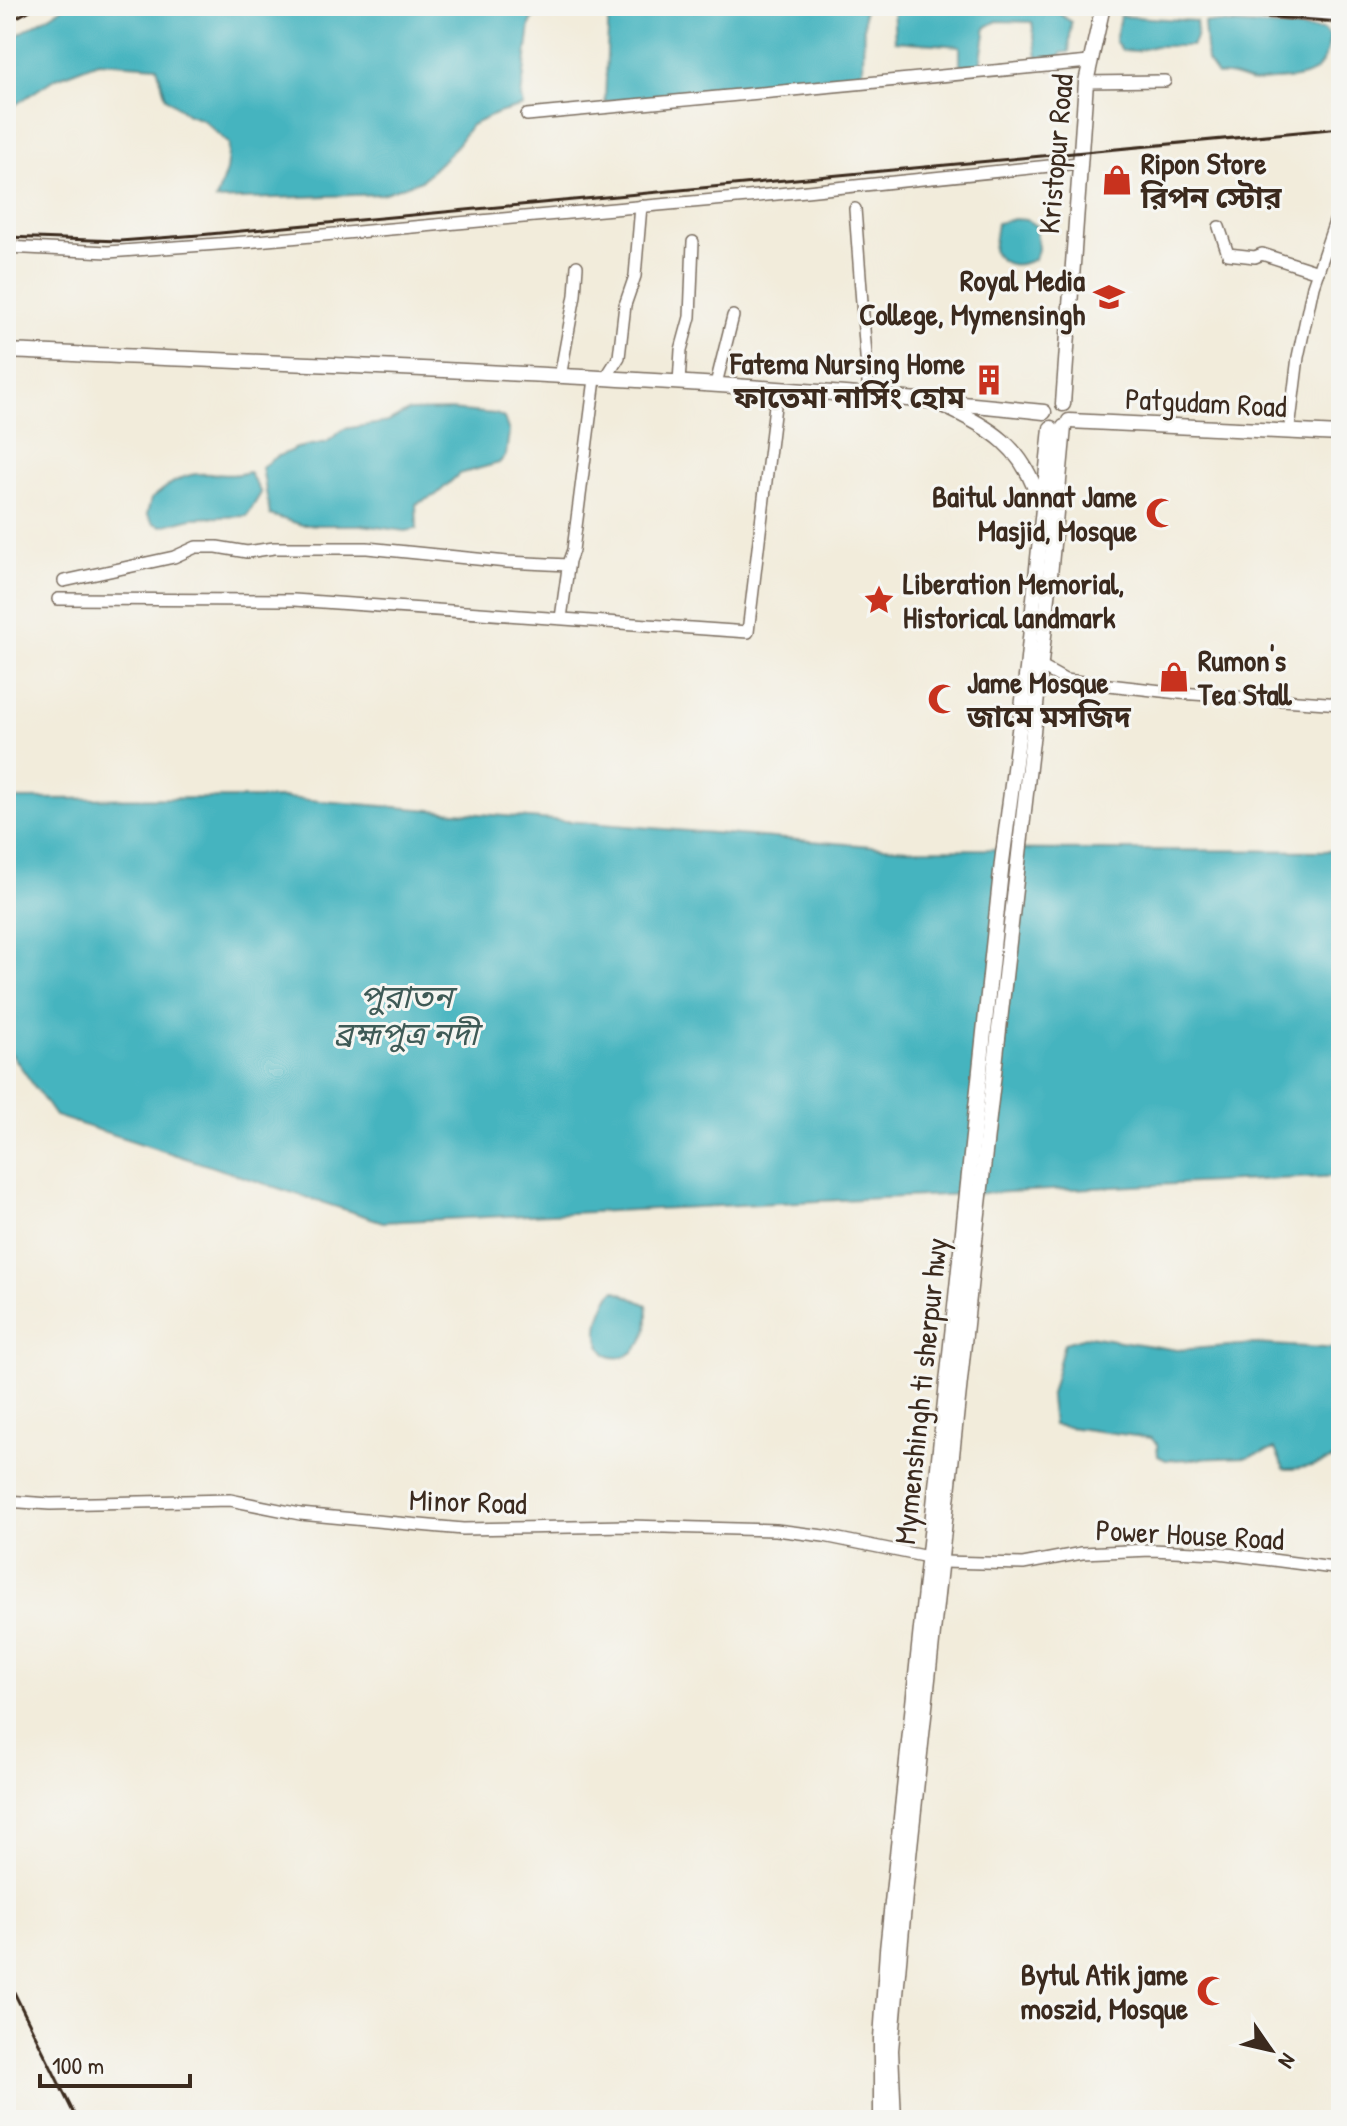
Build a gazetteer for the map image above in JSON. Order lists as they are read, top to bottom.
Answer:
{
  "streets": {
    "main road": ["Kristopur Road", "Patgudam Road", "Mymenshingh ti sherpur hwy"],
    "street": ["Minor Road", "Power House Road"]
  },
  "crossings": [
    ["Kristopur Road", "Patgudam Road"],
    ["Kristopur Road", "Mymenshingh ti sherpur hwy"],
    ["Mymenshingh ti sherpur hwy", "Minor Road"],
    ["Mymenshingh ti sherpur hwy", "Power House Road"],
    ["Minor Road", "Power House Road"]
  ],
  "water": ["পুরাতন ব্রহ্মপুত্র নদী"],
  "places": {
    "shop": ["Ripon Store রিপন স্টোর", "Rumon's Tea Stall"],
    "school or university": ["Royal Media College, Mymensingh"],
    "building": ["Fatema Nursing Home ফাতেমা নার্সিং হোম"],
    "mosque": ["Baitul Jannat Jame Masjid, Mosque", "Jame Mosque জামে মসজিদ", "Bytul Atik jame moszid, Mosque"],
    "place": ["Liberation Memorial, Historical landmark"]
  },
  "scale_bar": "100 m",
  "north": "bottom right"
}
